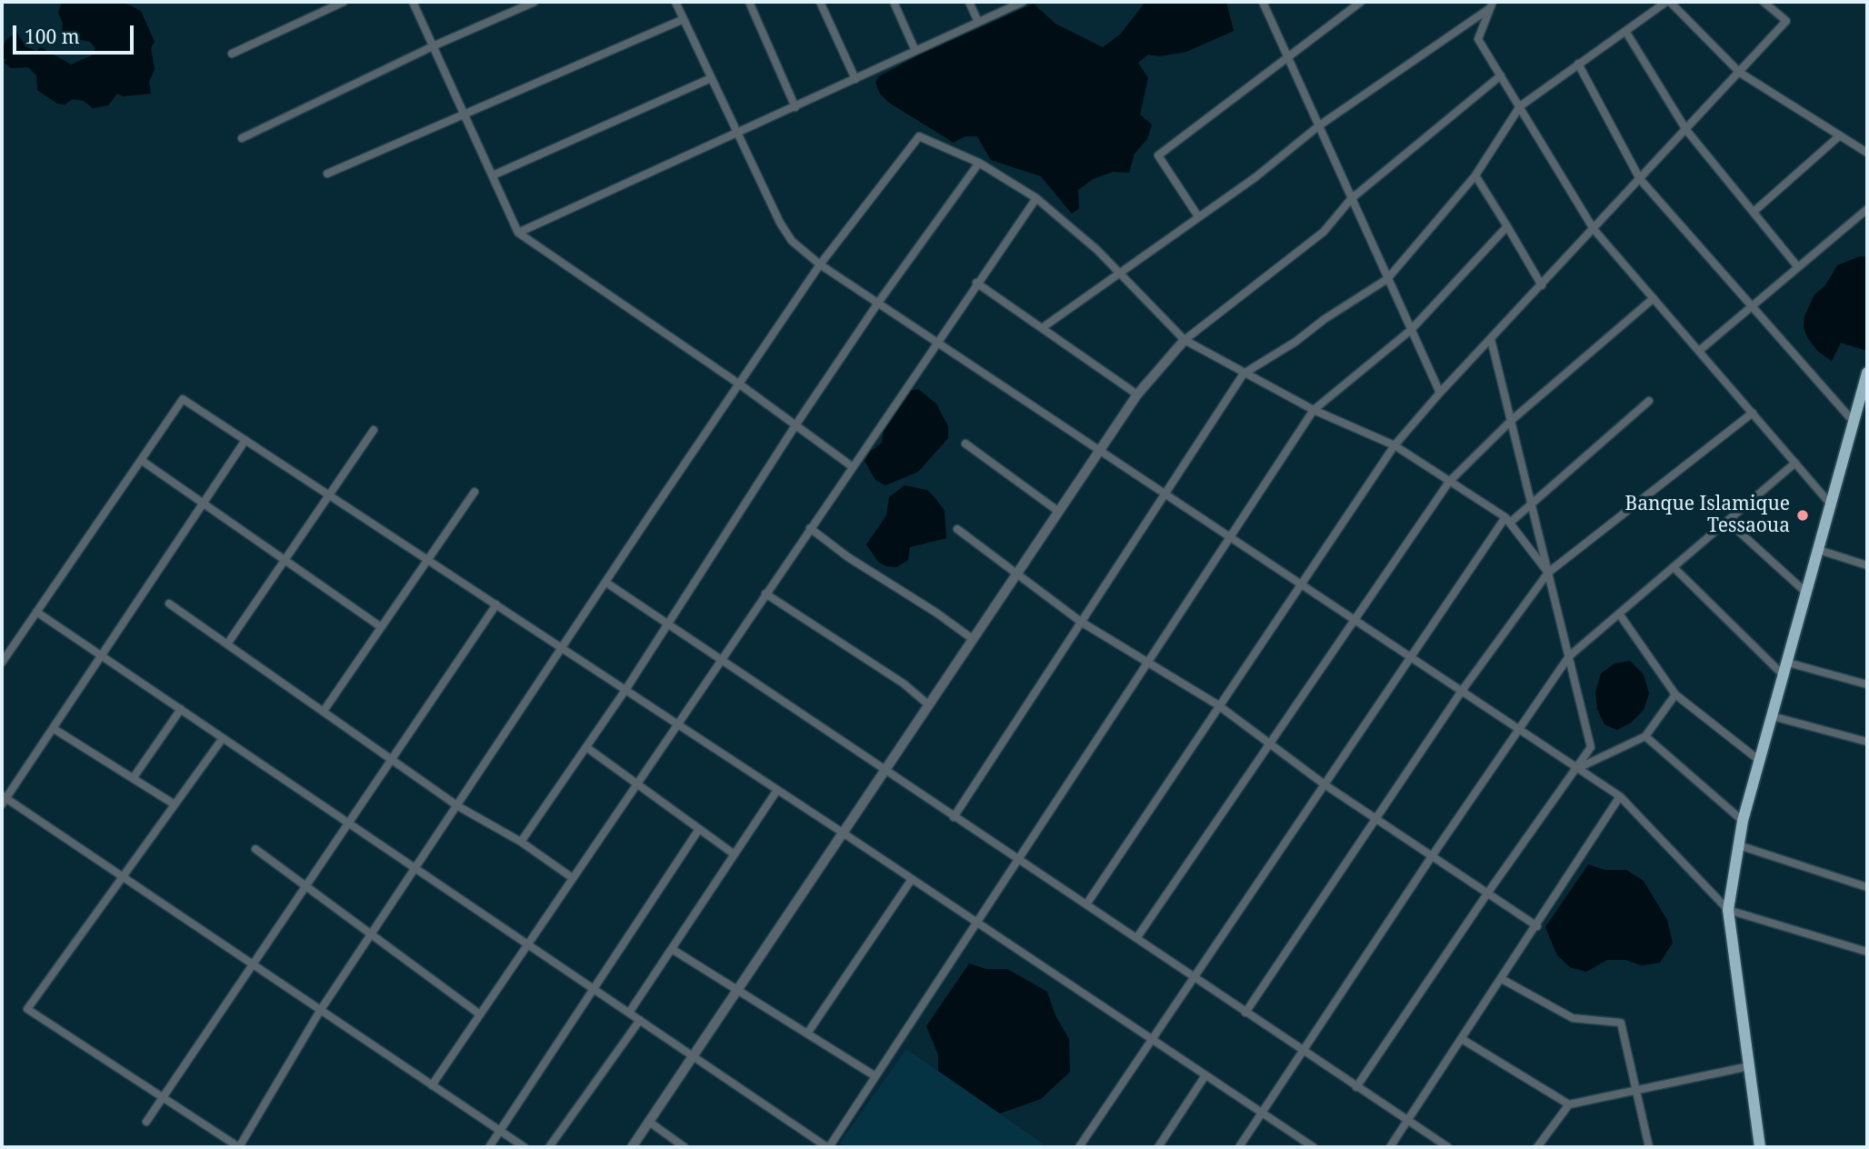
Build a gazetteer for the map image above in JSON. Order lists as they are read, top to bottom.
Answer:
{
  "places": ["Banque Islamique Tessaoua"],
  "scale_bar": "100 m"
}
